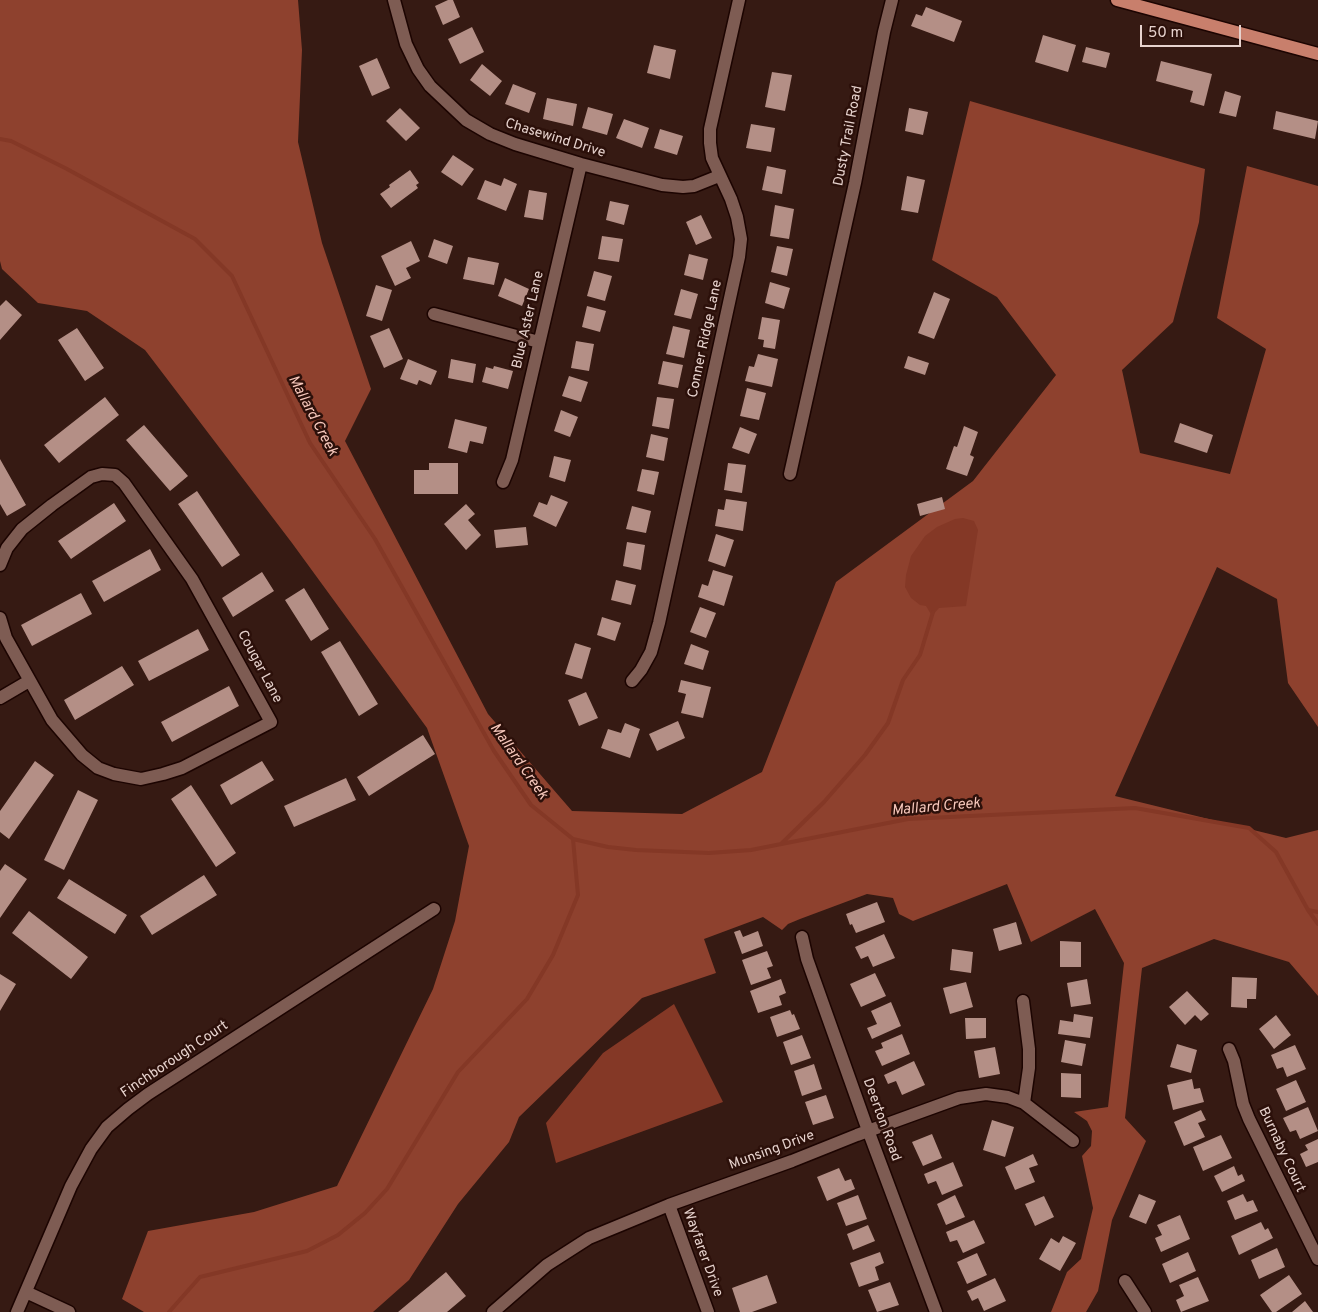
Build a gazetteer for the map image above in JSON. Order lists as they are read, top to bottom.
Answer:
{
  "streets": {
    "street": [
      "Dusty Trail Road",
      "Chasewind Drive",
      "Blue Aster Lane",
      "Conner Ridge Lane",
      "Cougar Lane",
      "Finchborough Court",
      "Deerton Road",
      "Burnaby Court",
      "Munsing Drive",
      "Wayfarer Drive"
    ]
  },
  "crossings": [
    ["Chasewind Drive", "Blue Aster Lane"],
    ["Chasewind Drive", "Conner Ridge Lane"],
    ["Deerton Road", "Munsing Drive"],
    ["Munsing Drive", "Wayfarer Drive"]
  ],
  "water": ["Mallard Creek"],
  "scale_bar": "50 m"
}
